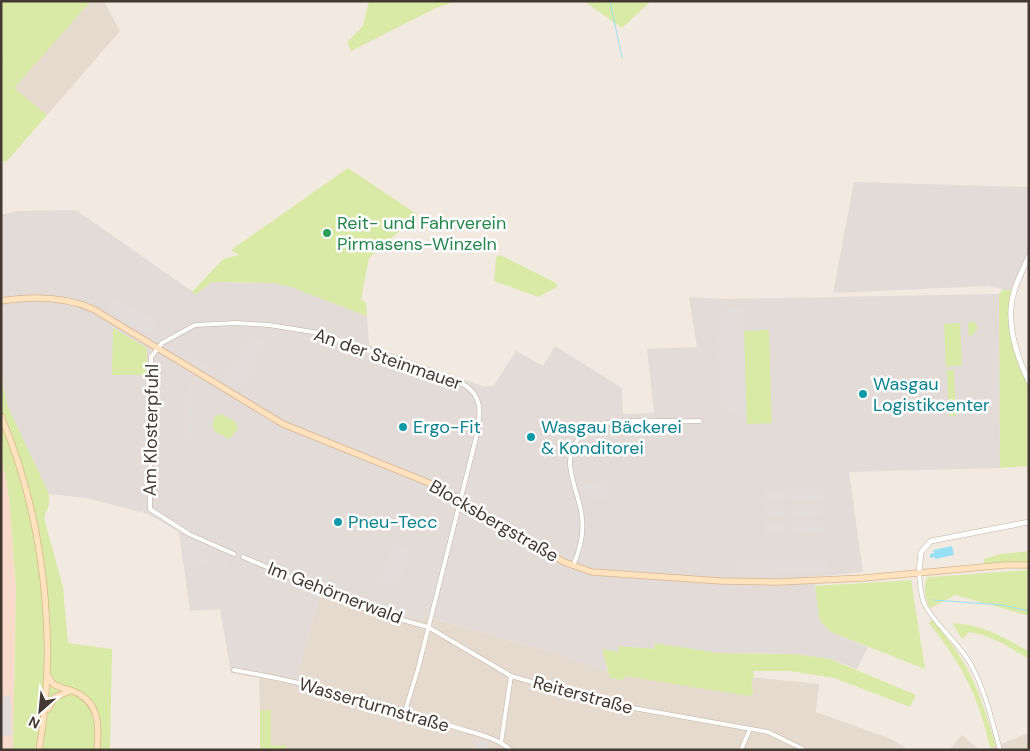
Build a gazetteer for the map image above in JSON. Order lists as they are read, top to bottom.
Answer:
{
  "streets": {
    "main road": ["Blocksbergstraße"],
    "street": [
      "An der Steinmauer",
      "Am Klosterpfuhl",
      "Im Gehörnerwald",
      "Reiterstraße",
      "Wasserturmstraße"
    ]
  },
  "crossings": [
    ["An der Steinmauer", "Am Klosterpfuhl"],
    ["An der Steinmauer", "Blocksbergstraße"],
    ["Am Klosterpfuhl", "Blocksbergstraße"],
    ["Im Gehörnerwald", "Reiterstraße"]
  ],
  "places": [
    "Reit- und Fahrverein Pirmasens-Winzeln",
    "Wasgau Logistikcenter",
    "Ergo-Fit",
    "Wasgau Bäckerei & Konditorei",
    "Pneu-Tecc"
  ],
  "north": "bottom left"
}
